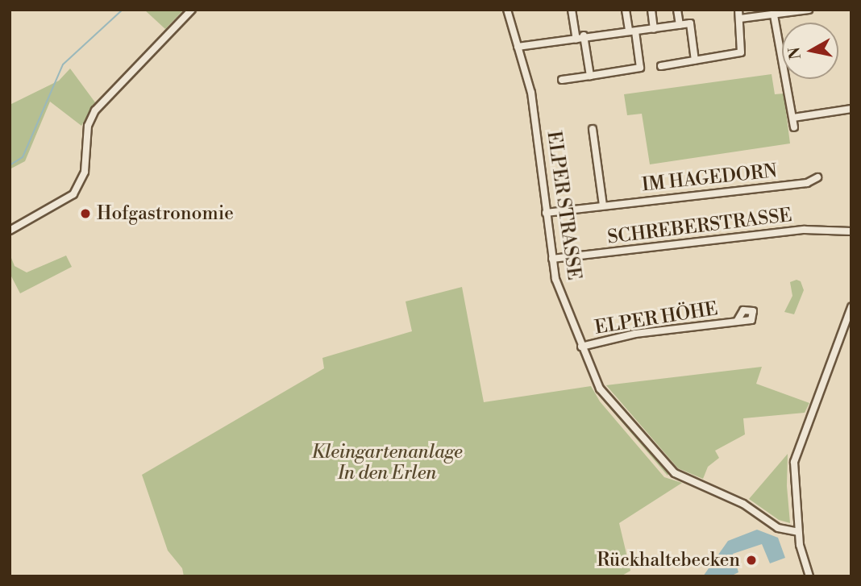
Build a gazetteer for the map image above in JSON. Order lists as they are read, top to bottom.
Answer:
{
  "streets": {
    "street": [
      "IM HAGEDORN",
      "ELPER STRASSE",
      "SCHREBERSTRASSE",
      "ELPER HÖHE"
    ]
  },
  "crossings": [
    ["IM HAGEDORN", "ELPER STRASSE"],
    ["ELPER STRASSE", "SCHREBERSTRASSE"],
    ["ELPER STRASSE", "ELPER HÖHE"]
  ],
  "parks": ["Kleingartenanlage In den Erlen"],
  "places": ["Hofgastronomie", "Rückhaltebecken"],
  "north": "left"
}
